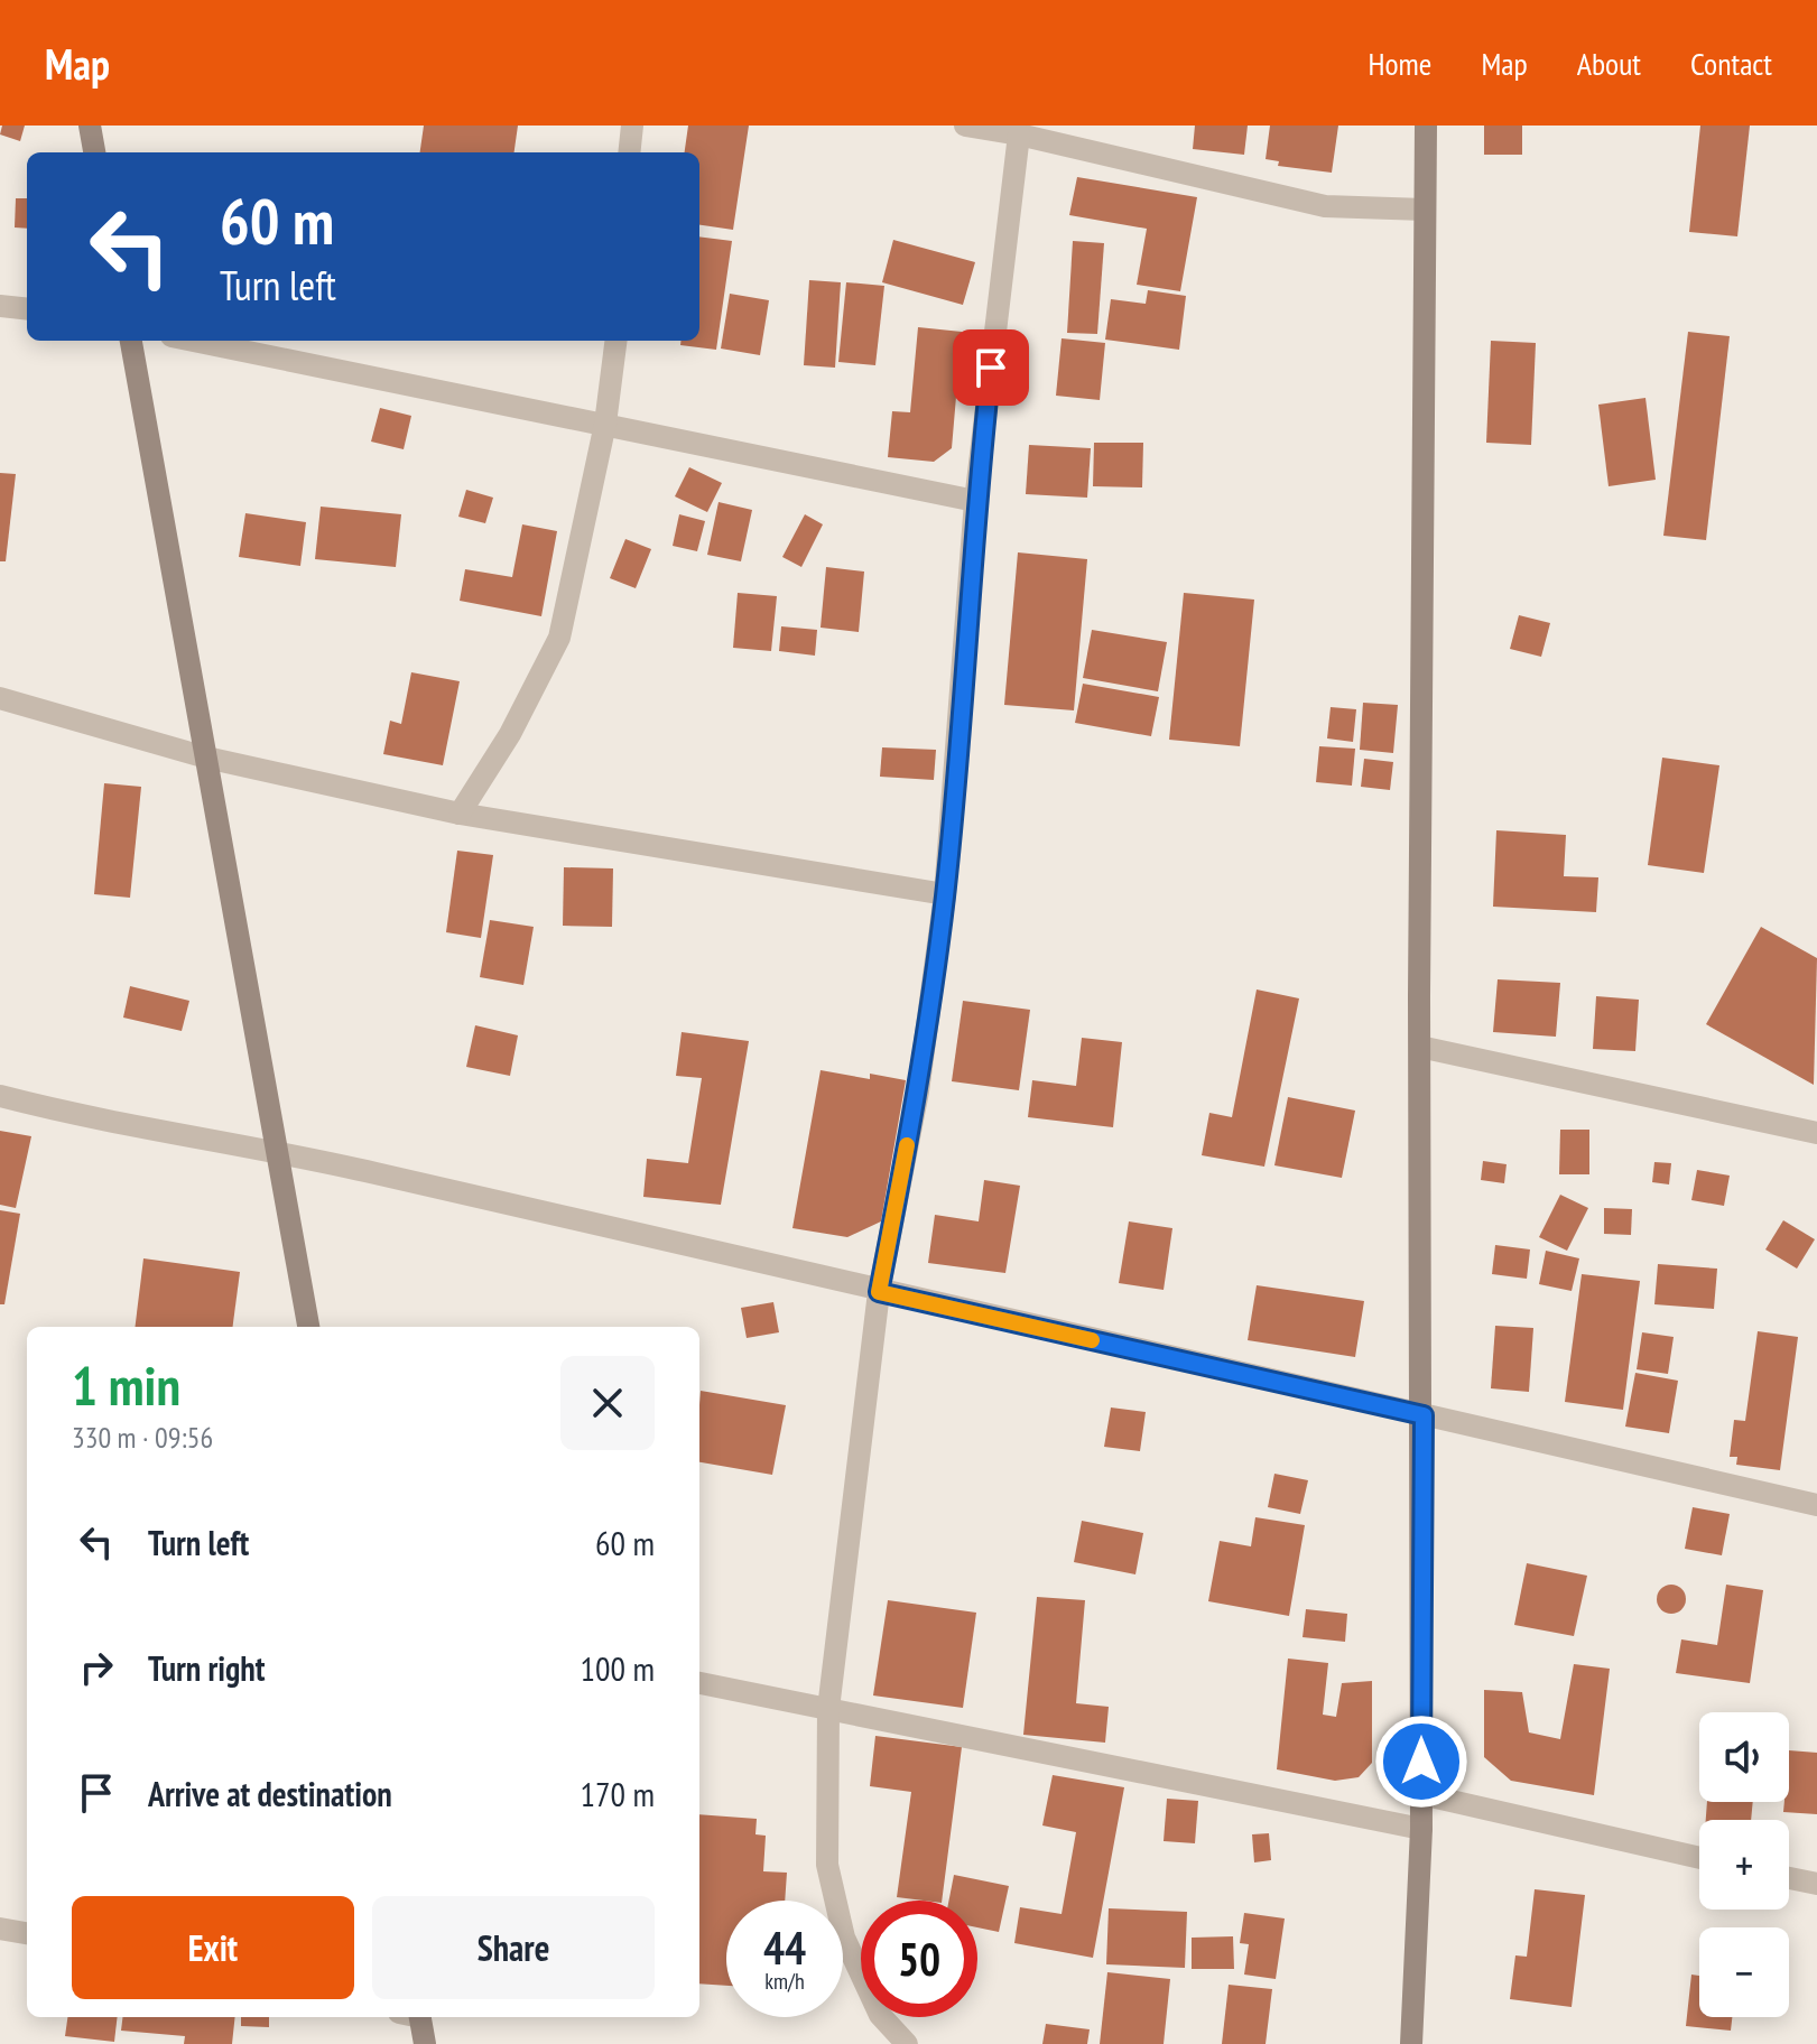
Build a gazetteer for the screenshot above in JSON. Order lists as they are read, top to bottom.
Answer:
{
  "page": {
    "header": "Map",
    "nav": [
      "Home",
      "Map",
      "About",
      "Contact"
    ],
    "turn": ["60 m", "Turn left"],
    "heading": ["1 min", "330 m · 09:56"],
    "list": [
      {
        "name": "Turn left",
        "value": "60 m"
      },
      {
        "name": "Turn right",
        "value": "100 m"
      },
      {
        "name": "Arrive at destination",
        "value": "170 m"
      }
    ],
    "map_buttons": ["+", "−"],
    "buttons": ["Exit", "Share"],
    "speed": "44 km/h",
    "limit": "50"
  }
}
